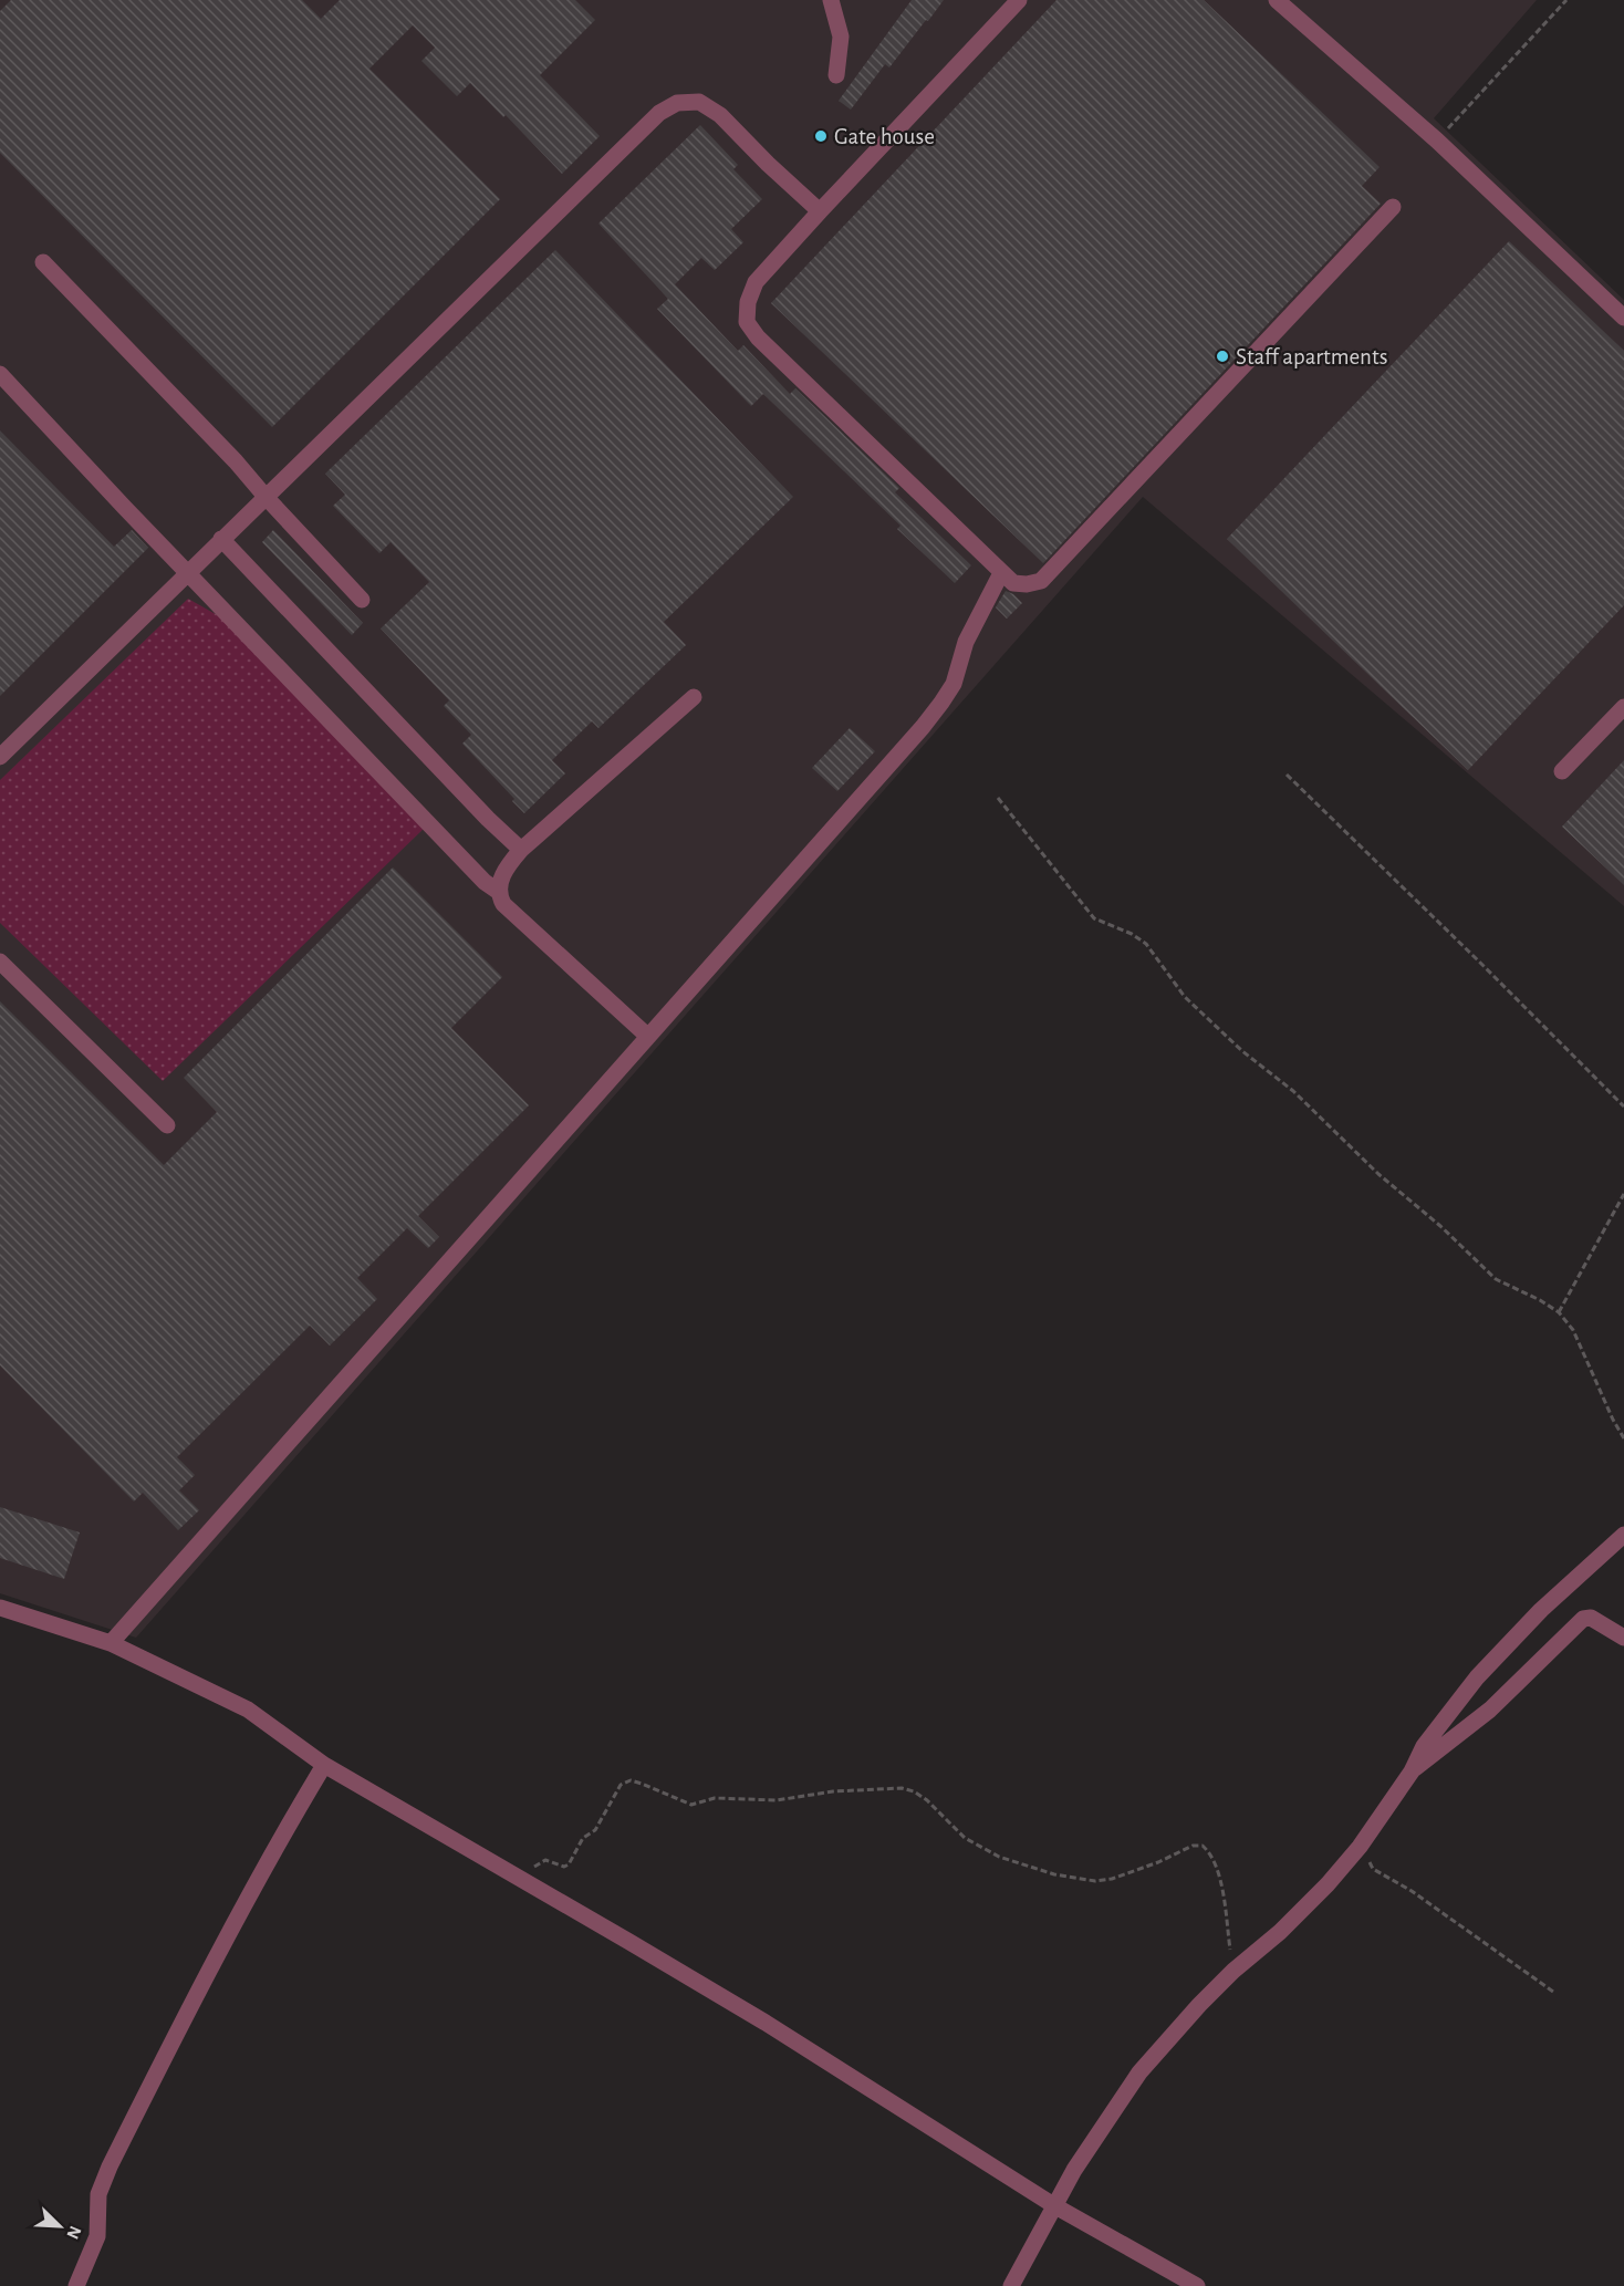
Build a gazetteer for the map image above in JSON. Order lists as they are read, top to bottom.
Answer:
{
  "places": ["Gate house", "Staff apartments"],
  "north": "bottom right"
}
